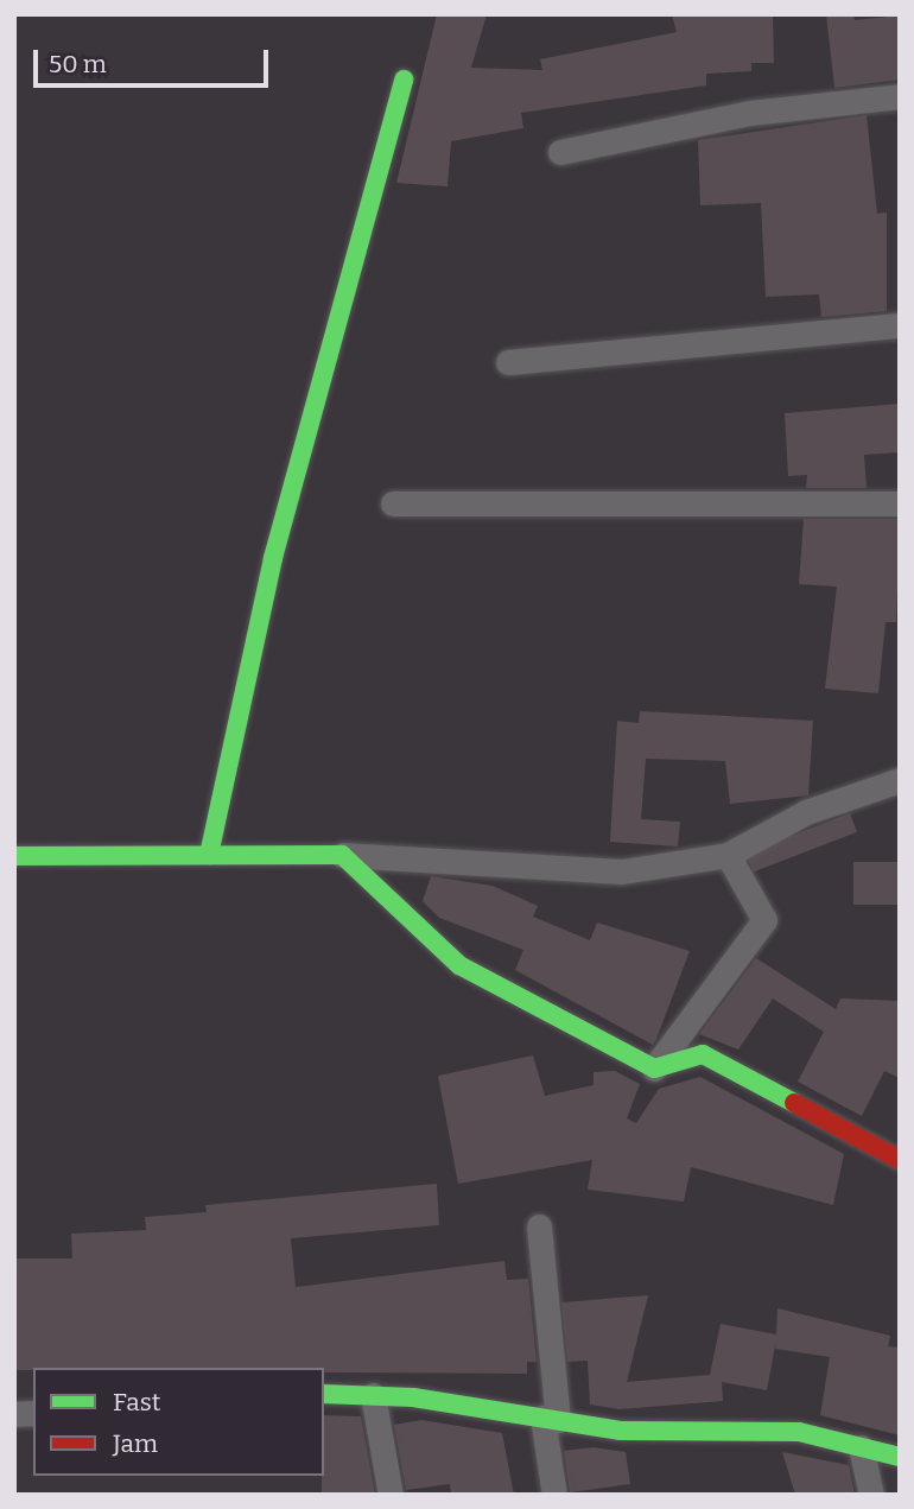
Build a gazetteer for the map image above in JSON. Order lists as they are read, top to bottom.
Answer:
{
  "legend": ["Fast", "Jam"],
  "scale_bar": "50 m"
}
